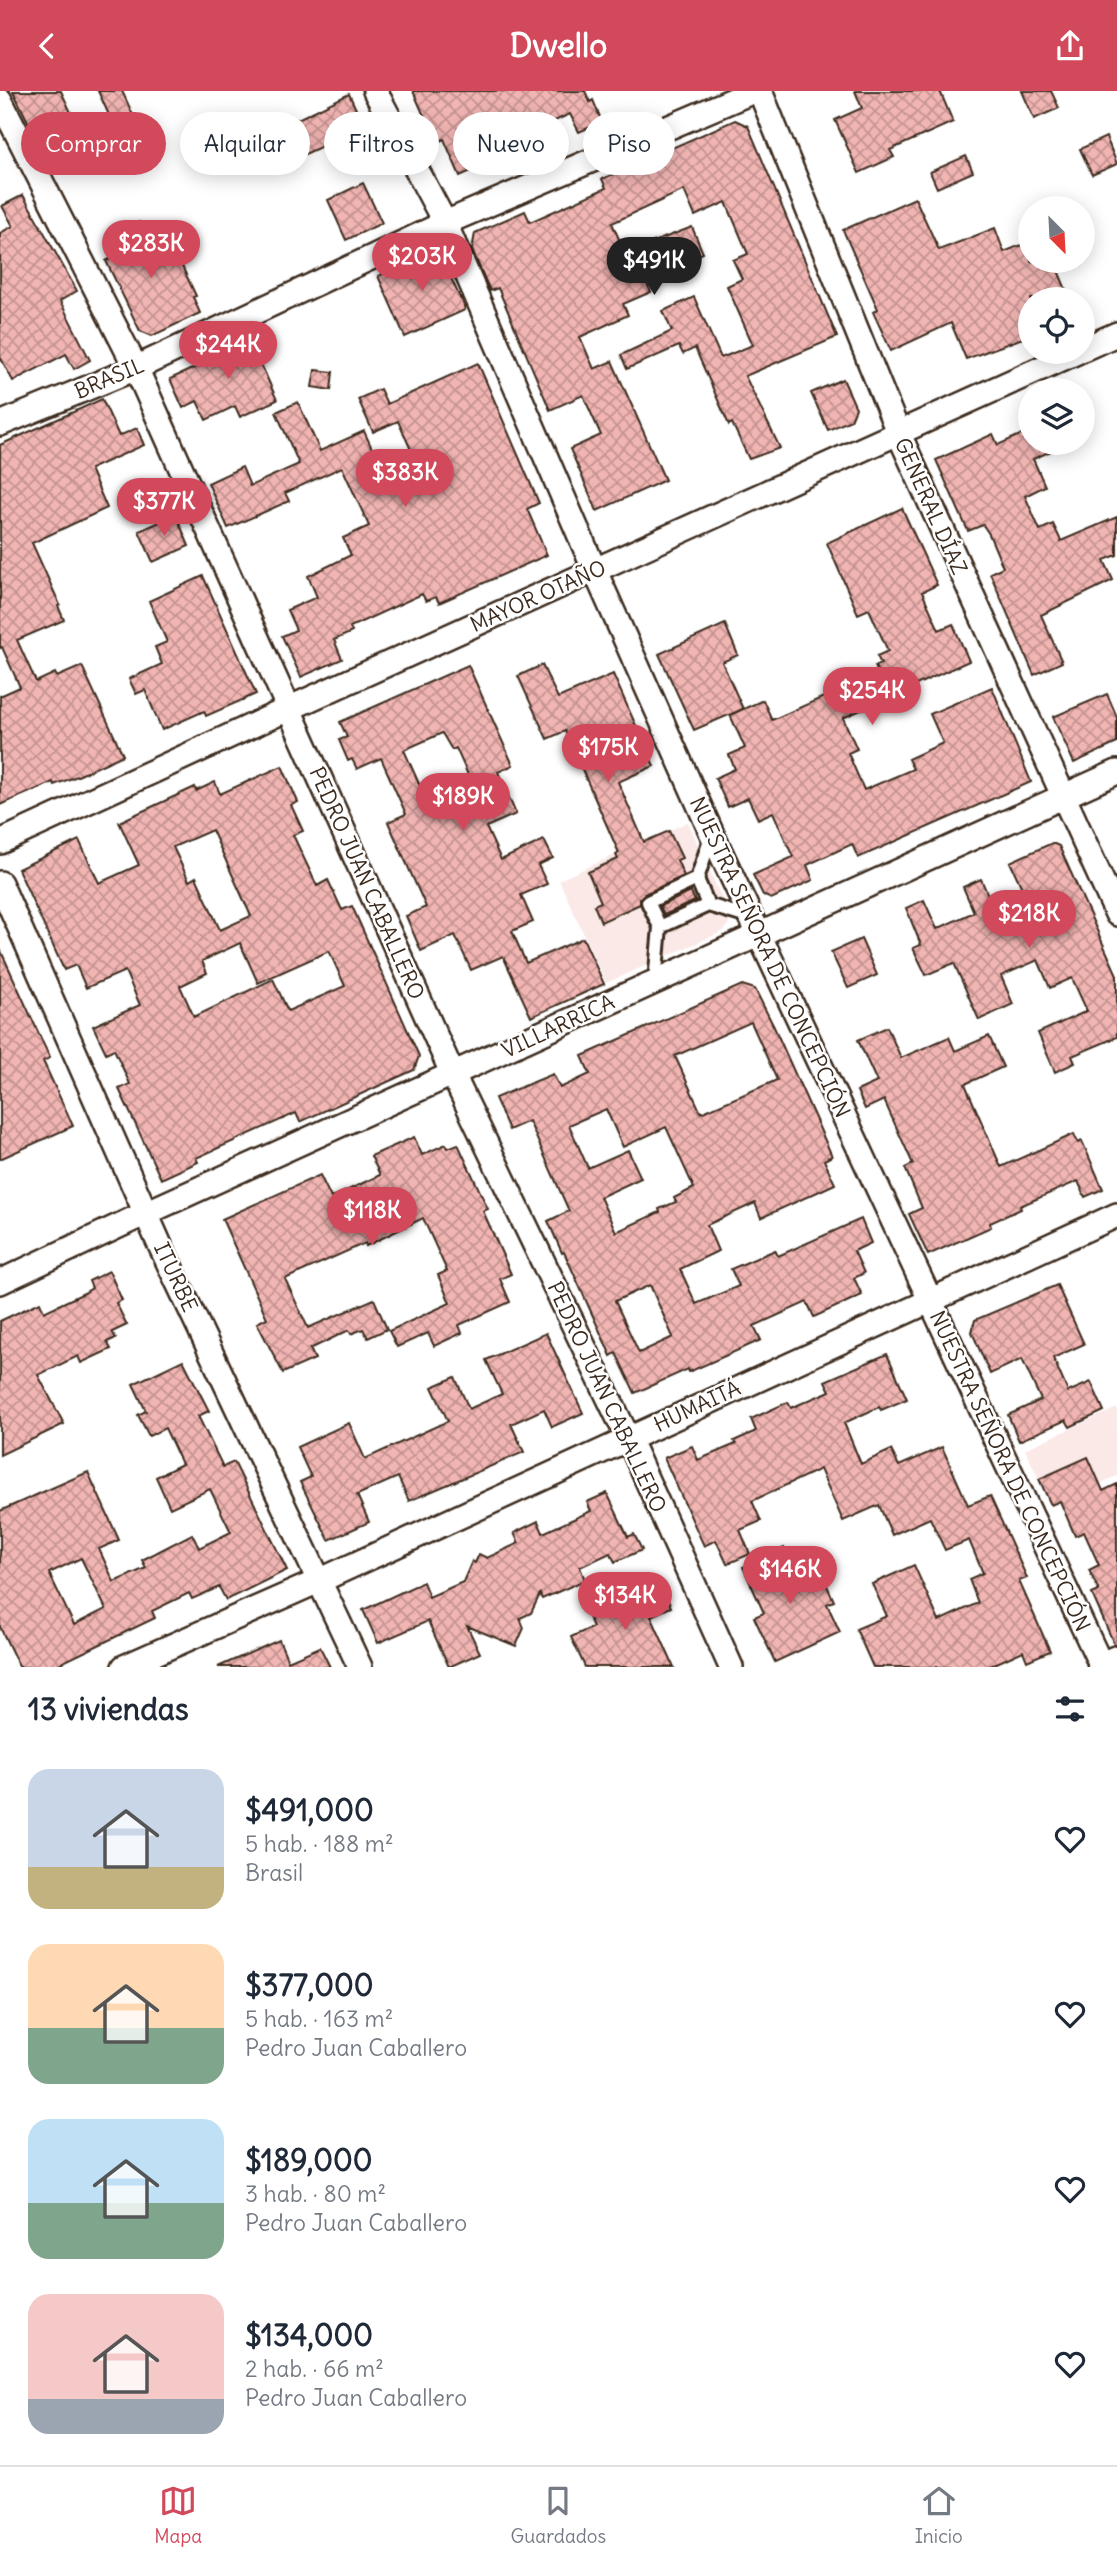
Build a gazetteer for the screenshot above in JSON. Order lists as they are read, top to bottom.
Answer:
{
  "streets": {
    "street": [
      "BRASIL",
      "GENERAL DÍAZ",
      "MAYOR OTAÑO",
      "PEDRO JUAN CABALLERO",
      "NUESTRA SEÑORA DE CONCEPCIÓN",
      "VILLARRICA",
      "ITURBE",
      "HUMAITÁ"
    ]
  },
  "crossings": [
    ["BRASIL", "PEDRO JUAN CABALLERO"],
    ["BRASIL", "NUESTRA SEÑORA DE CONCEPCIÓN"],
    ["GENERAL DÍAZ", "MAYOR OTAÑO"],
    ["GENERAL DÍAZ", "VILLARRICA"],
    ["MAYOR OTAÑO", "PEDRO JUAN CABALLERO"],
    ["MAYOR OTAÑO", "NUESTRA SEÑORA DE CONCEPCIÓN"],
    ["PEDRO JUAN CABALLERO", "VILLARRICA"],
    ["PEDRO JUAN CABALLERO", "HUMAITÁ"],
    ["NUESTRA SEÑORA DE CONCEPCIÓN", "VILLARRICA"],
    ["NUESTRA SEÑORA DE CONCEPCIÓN", "HUMAITÁ"],
    ["VILLARRICA", "ITURBE"],
    ["ITURBE", "HUMAITÁ"]
  ],
  "north": "bottom right",
  "page": {
    "header": "Dwello",
    "chip": [
      "Comprar",
      "Alquilar",
      "Filtros",
      "Nuevo",
      "Piso"
    ],
    "price": [
      "$283K",
      "$203K",
      "$491K",
      "$244K",
      "$383K",
      "$377K",
      "$254K",
      "$175K",
      "$189K",
      "$218K",
      "$118K",
      "$146K",
      "$134K"
    ],
    "heading": "13 viviendas",
    "list": [
      {
        "name": "$491,000",
        "note": "5 hab. · 188 m² · Brasil"
      },
      {
        "name": "$377,000",
        "note": "5 hab. · 163 m² · Pedro Juan Caballero"
      },
      {
        "name": "$189,000",
        "note": "3 hab. · 80 m² · Pedro Juan Caballero"
      },
      {
        "name": "$134,000",
        "note": "2 hab. · 66 m² · Pedro Juan Caballero"
      }
    ],
    "tabs": ["Mapa", "Guardados", "Inicio"]
  }
}
